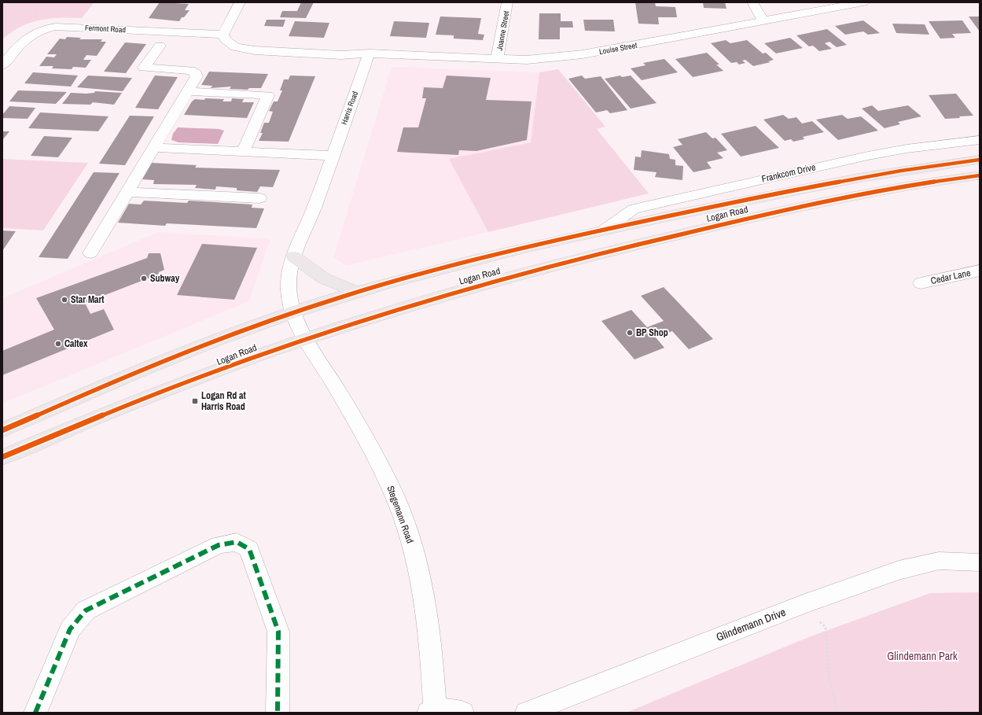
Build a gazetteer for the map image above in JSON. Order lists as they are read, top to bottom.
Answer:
{
  "streets": {
    "main road": ["Logan Road"],
    "street": [
      "Fermont Road",
      "Joanne Street",
      "Louise Street",
      "Harris Road",
      "Frankcom Drive",
      "Cedar Lane",
      "Stegemann Road",
      "Glindemann Drive"
    ]
  },
  "crossings": [
    ["Joanne Street", "Louise Street"],
    ["Louise Street", "Harris Road"],
    ["Harris Road", "Logan Road"],
    ["Harris Road", "Stegemann Road"],
    ["Frankcom Drive", "Logan Road"],
    ["Logan Road", "Stegemann Road"]
  ],
  "parks": ["Glindemann Park"],
  "places": {
    "other": [
      "Subway",
      "Star Mart",
      "BP Shop",
      "Caltex"
    ],
    "transit": ["Logan Rd at Harris Road"]
  }
}
